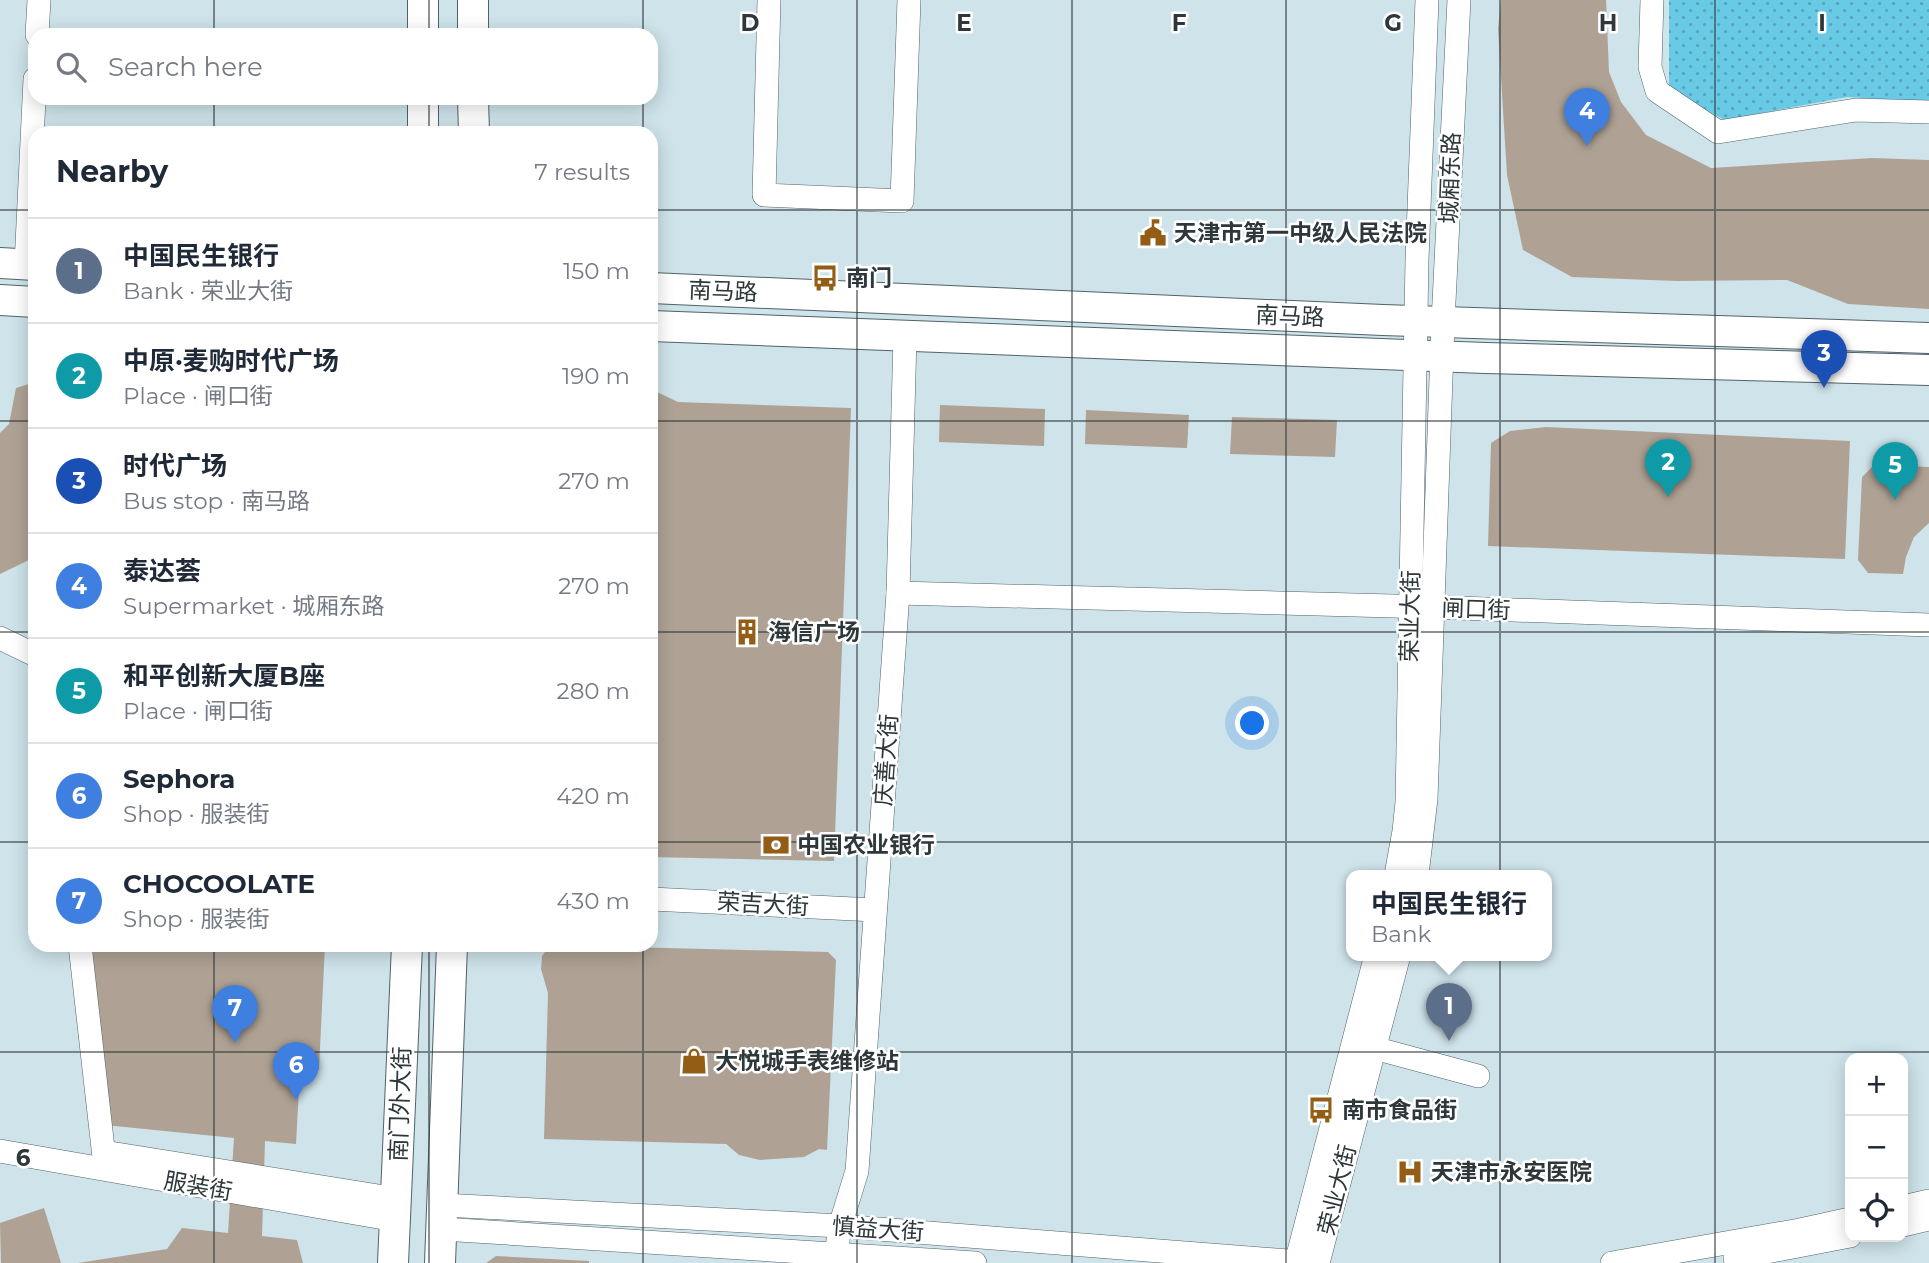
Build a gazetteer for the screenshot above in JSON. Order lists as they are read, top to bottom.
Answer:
{
  "streets": {
    "main road": ["南马路", "南门外大街"],
    "street": [
      "城厢东路",
      "闸口街",
      "荣业大街",
      "庆善大街",
      "荣吉大街",
      "慎益大街"
    ]
  },
  "crossings": [
    ["城厢东路", "南马路"],
    ["城厢东路", "荣业大街"],
    ["南马路", "荣业大街"],
    ["南马路", "庆善大街"],
    ["闸口街", "荣业大街"],
    ["闸口街", "庆善大街"],
    ["荣业大街", "慎益大街"],
    ["庆善大街", "荣吉大街"],
    ["庆善大街", "慎益大街"],
    ["南门外大街", "慎益大街"]
  ],
  "places": {
    "public building": ["天津市第一中级人民法院"],
    "bus stop": ["南门", "南市食品街"],
    "building": ["海信广场"],
    "bank": ["中国农业银行"],
    "shop": ["大悦城手表维修站"],
    "hospital": ["天津市永安医院"]
  },
  "page": {
    "search": "Search here",
    "pins": [
      "4",
      "3",
      "2",
      "5",
      "1",
      "7",
      "6"
    ],
    "heading": ["Nearby", "7 results"],
    "list": [
      {
        "mark": "1",
        "name": "中国民生银行",
        "note": "Bank · 荣业大街",
        "value": "150 m"
      },
      {
        "mark": "2",
        "name": "中原·麦购时代广场",
        "note": "Place · 闸口街",
        "value": "190 m"
      },
      {
        "mark": "3",
        "name": "时代广场",
        "note": "Bus stop · 南马路",
        "value": "270 m"
      },
      {
        "mark": "4",
        "name": "泰达荟",
        "note": "Supermarket · 城厢东路",
        "value": "270 m"
      },
      {
        "mark": "5",
        "name": "和平创新大厦B座",
        "note": "Place · 闸口街",
        "value": "280 m"
      },
      {
        "mark": "6",
        "name": "Sephora",
        "note": "Shop · 服装街",
        "value": "420 m"
      },
      {
        "mark": "7",
        "name": "CHOCOOLATE",
        "note": "Shop · 服装街",
        "value": "430 m"
      }
    ],
    "popup": ["中国民生银行", "Bank"],
    "map_buttons": ["+", "−"]
  },
  "grid": {
    "columns": [
      "D",
      "E",
      "F",
      "G",
      "H",
      "I"
    ],
    "rows": ["6"]
  }
}
